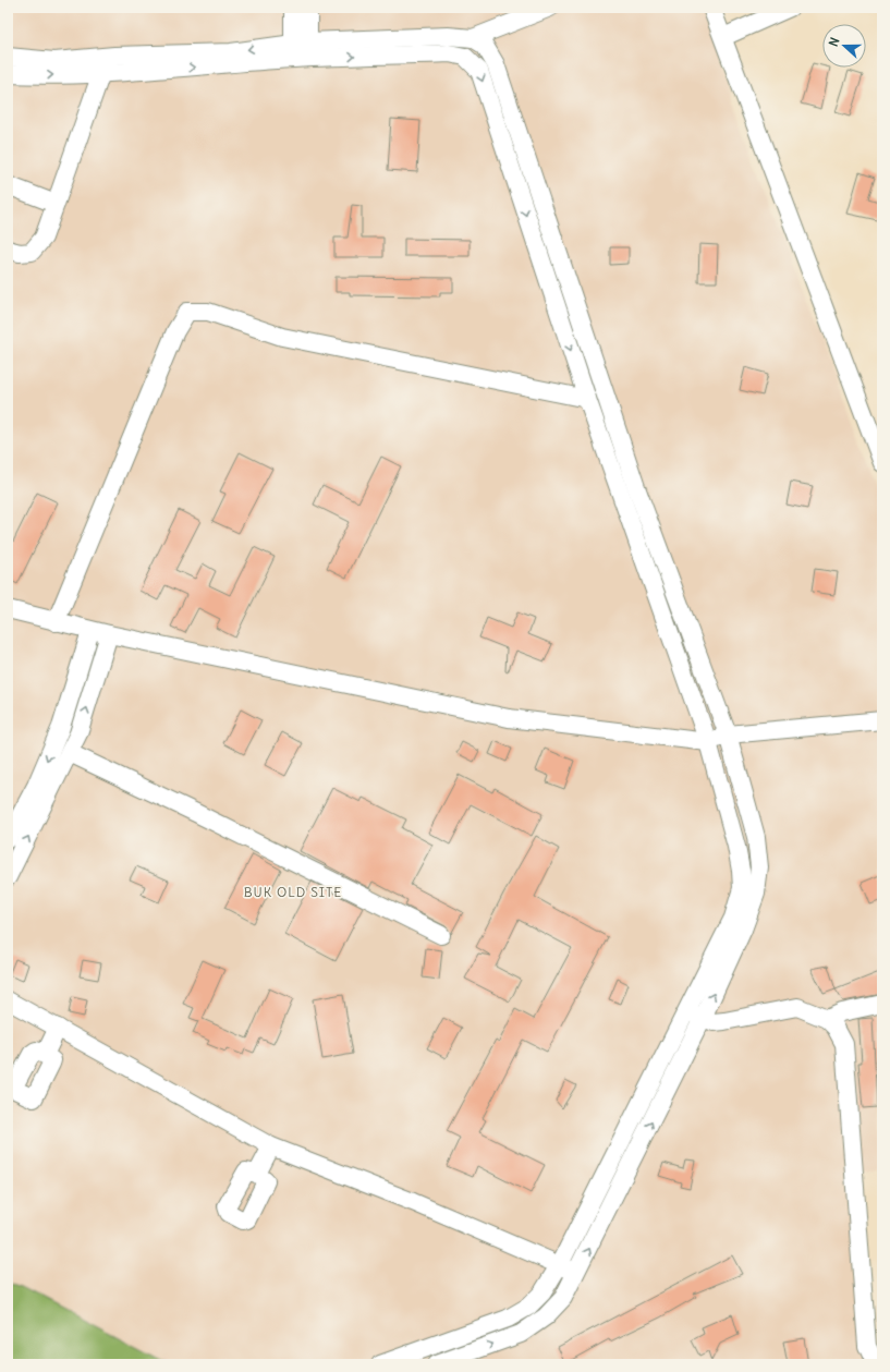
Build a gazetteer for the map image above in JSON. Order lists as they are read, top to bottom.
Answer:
{
  "districts": ["BUK OLD SITE"],
  "north": "left"
}
